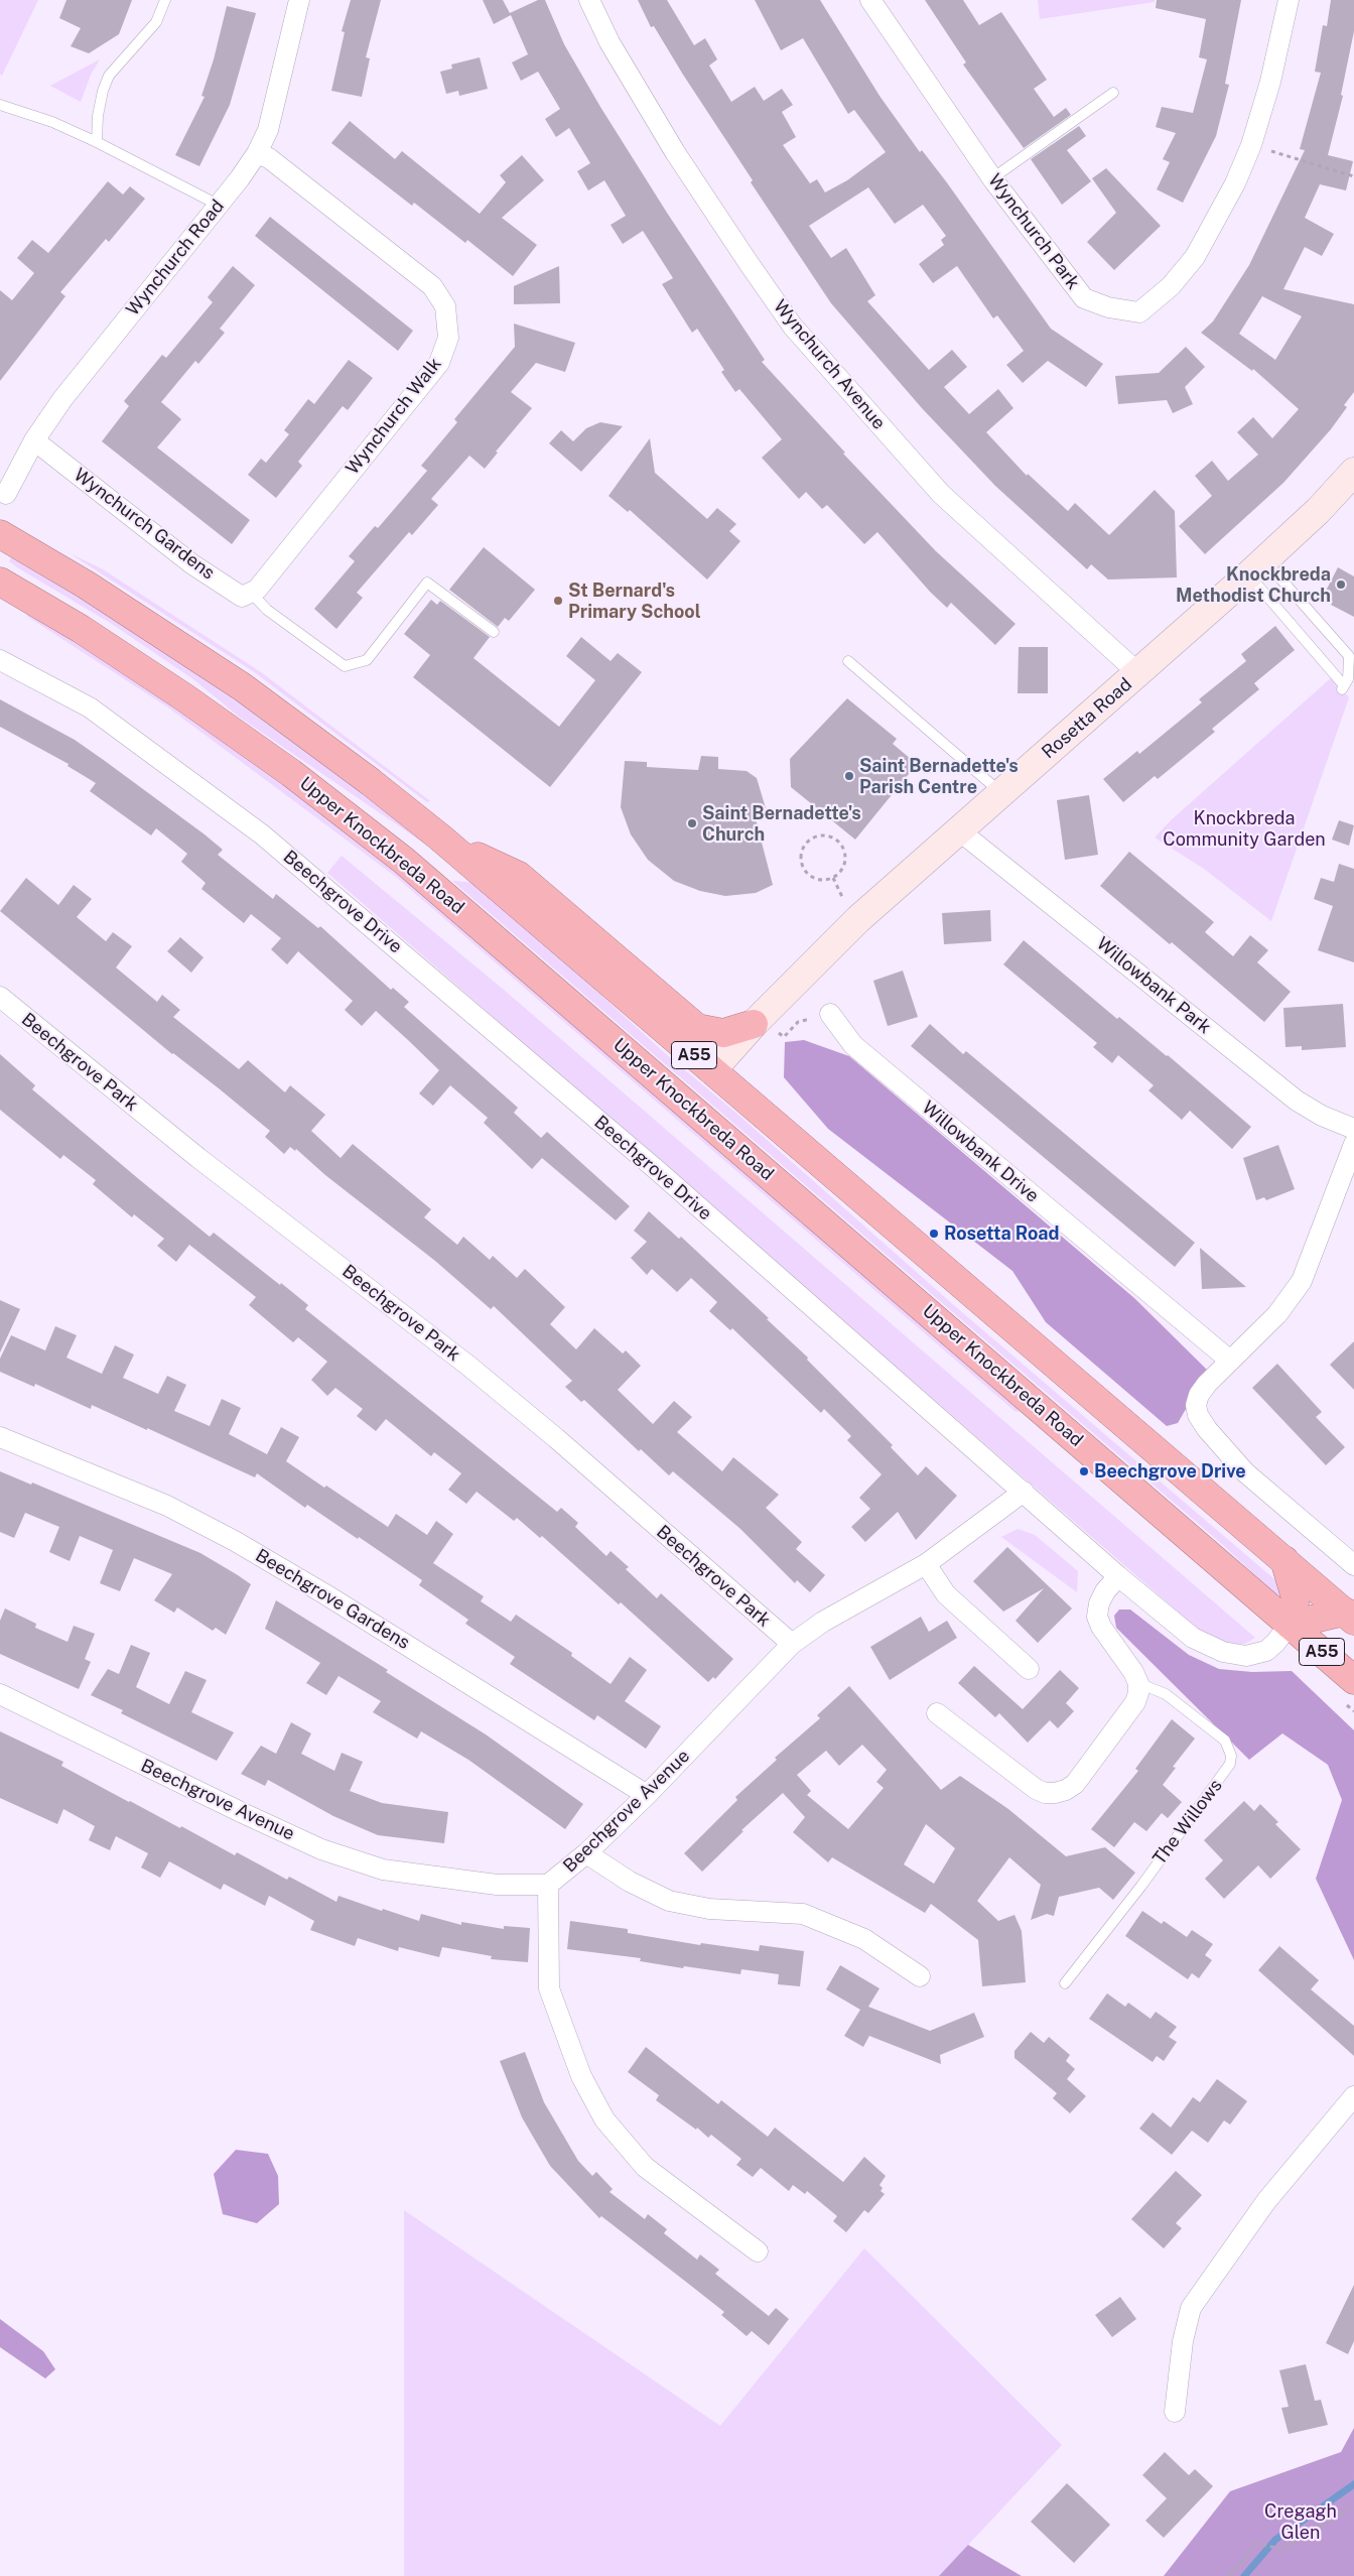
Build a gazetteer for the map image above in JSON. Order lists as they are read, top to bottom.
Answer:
{
  "streets": {
    "highway": ["Upper Knockbreda Road", "A55"],
    "street": [
      "Wynchurch Park",
      "Wynchurch Road",
      "Wynchurch Avenue",
      "Wynchurch Walk",
      "Wynchurch Gardens",
      "Rosetta Road",
      "Beechgrove Drive",
      "Willowbank Park",
      "Beechgrove Park",
      "Willowbank Drive",
      "Beechgrove Gardens",
      "Beechgrove Avenue"
    ],
    "lane": ["The Willows"]
  },
  "crossings": [
    ["Wynchurch Road", "Wynchurch Walk"],
    ["Wynchurch Road", "Wynchurch Gardens"],
    ["Wynchurch Avenue", "Rosetta Road"],
    ["Wynchurch Walk", "Wynchurch Gardens"],
    ["Rosetta Road", "Willowbank Park"],
    ["Rosetta Road", "A55"],
    ["Upper Knockbreda Road", "Beechgrove Drive"],
    ["Beechgrove Drive", "Beechgrove Avenue"],
    ["Beechgrove Park", "Beechgrove Avenue"],
    ["Beechgrove Gardens", "Beechgrove Avenue"]
  ],
  "parks": ["Knockbreda Community Garden", "Cregagh Glen"],
  "places": [
    "Knockbreda Methodist Church",
    "St Bernard's Primary School",
    "Saint Bernadette's Parish Centre",
    "Saint Bernadette's Church",
    "Rosetta Road",
    "Beechgrove Drive"
  ]
}
